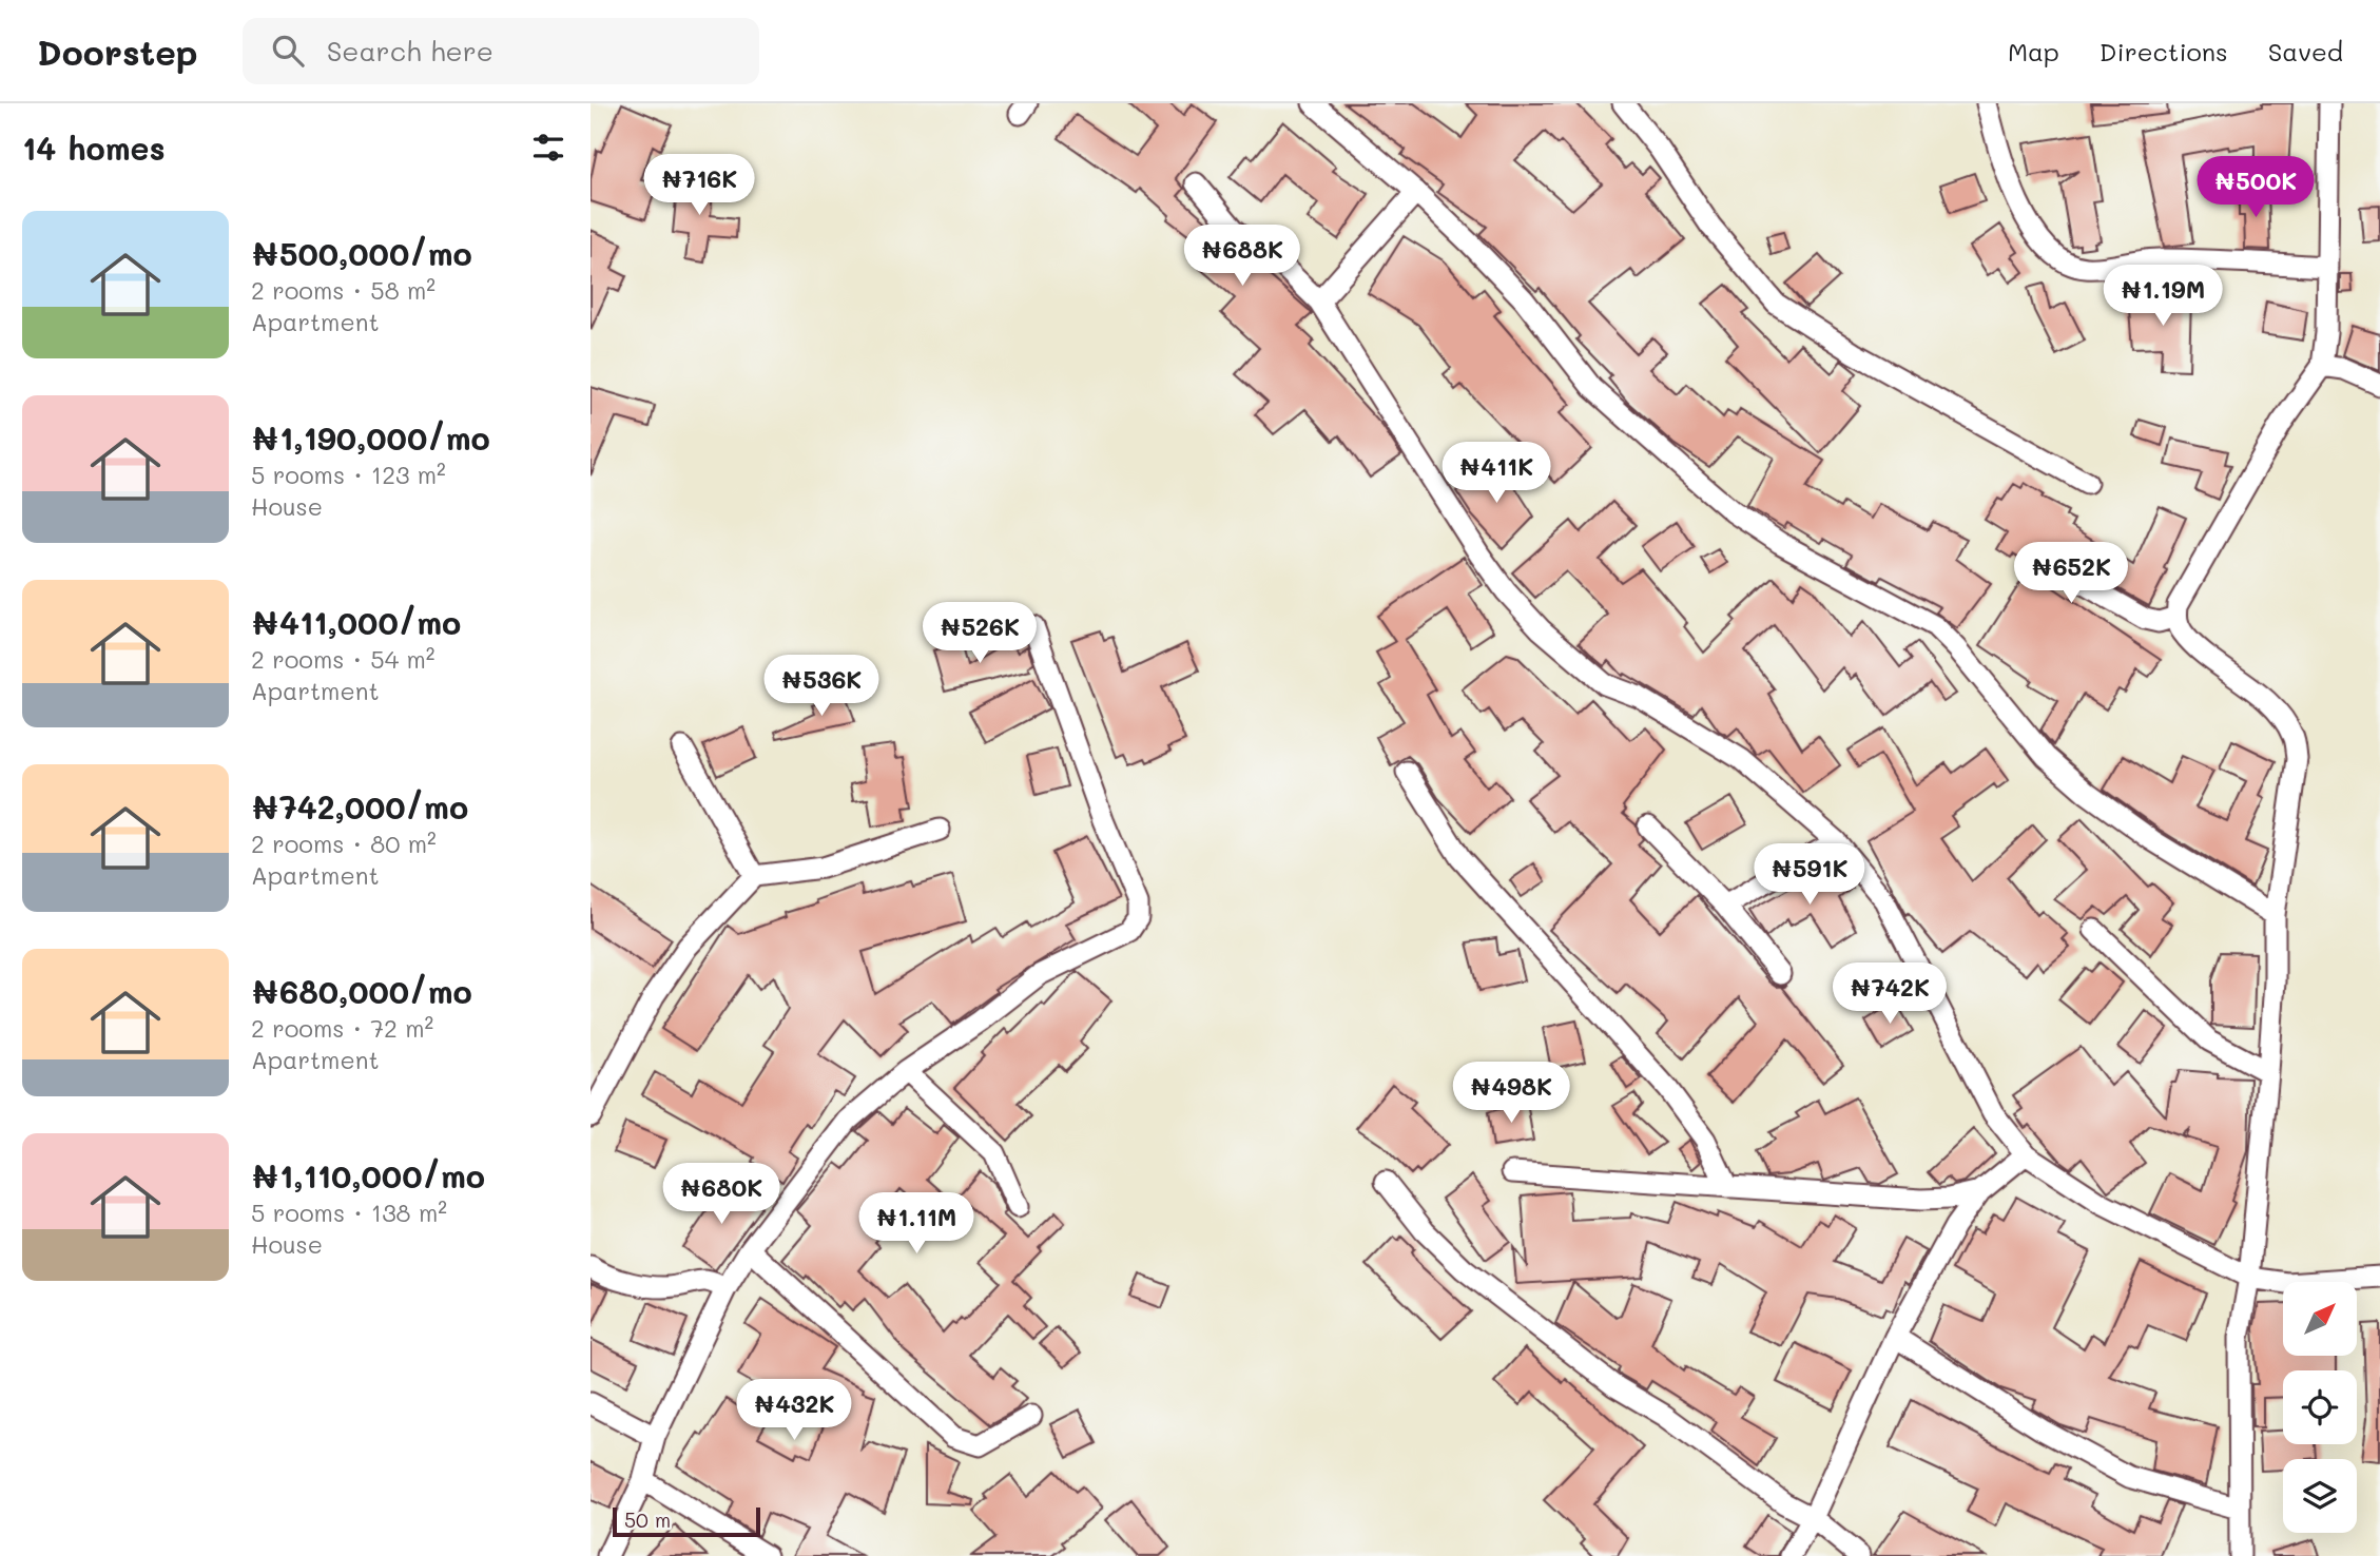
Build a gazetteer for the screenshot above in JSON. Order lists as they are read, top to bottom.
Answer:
{
  "scale_bar": "50 m",
  "north": "top right",
  "page": {
    "header": "Doorstep",
    "search": "Search here",
    "nav": ["Map", "Directions", "Saved"],
    "heading": "14 homes",
    "price": [
      "₦716K",
      "₦500K",
      "₦688K",
      "₦1.19M",
      "₦411K",
      "₦652K",
      "₦526K",
      "₦536K",
      "₦591K",
      "₦742K",
      "₦498K",
      "₦680K",
      "₦1.11M",
      "₦432K"
    ],
    "list": [
      {
        "name": "₦500,000/mo",
        "note": "2 rooms · 58 m² · Apartment"
      },
      {
        "name": "₦1,190,000/mo",
        "note": "5 rooms · 123 m² · House"
      },
      {
        "name": "₦411,000/mo",
        "note": "2 rooms · 54 m² · Apartment"
      },
      {
        "name": "₦742,000/mo",
        "note": "2 rooms · 80 m² · Apartment"
      },
      {
        "name": "₦680,000/mo",
        "note": "2 rooms · 72 m² · Apartment"
      },
      {
        "name": "₦1,110,000/mo",
        "note": "5 rooms · 138 m² · House"
      }
    ],
    "scale": "50 m"
  }
}
